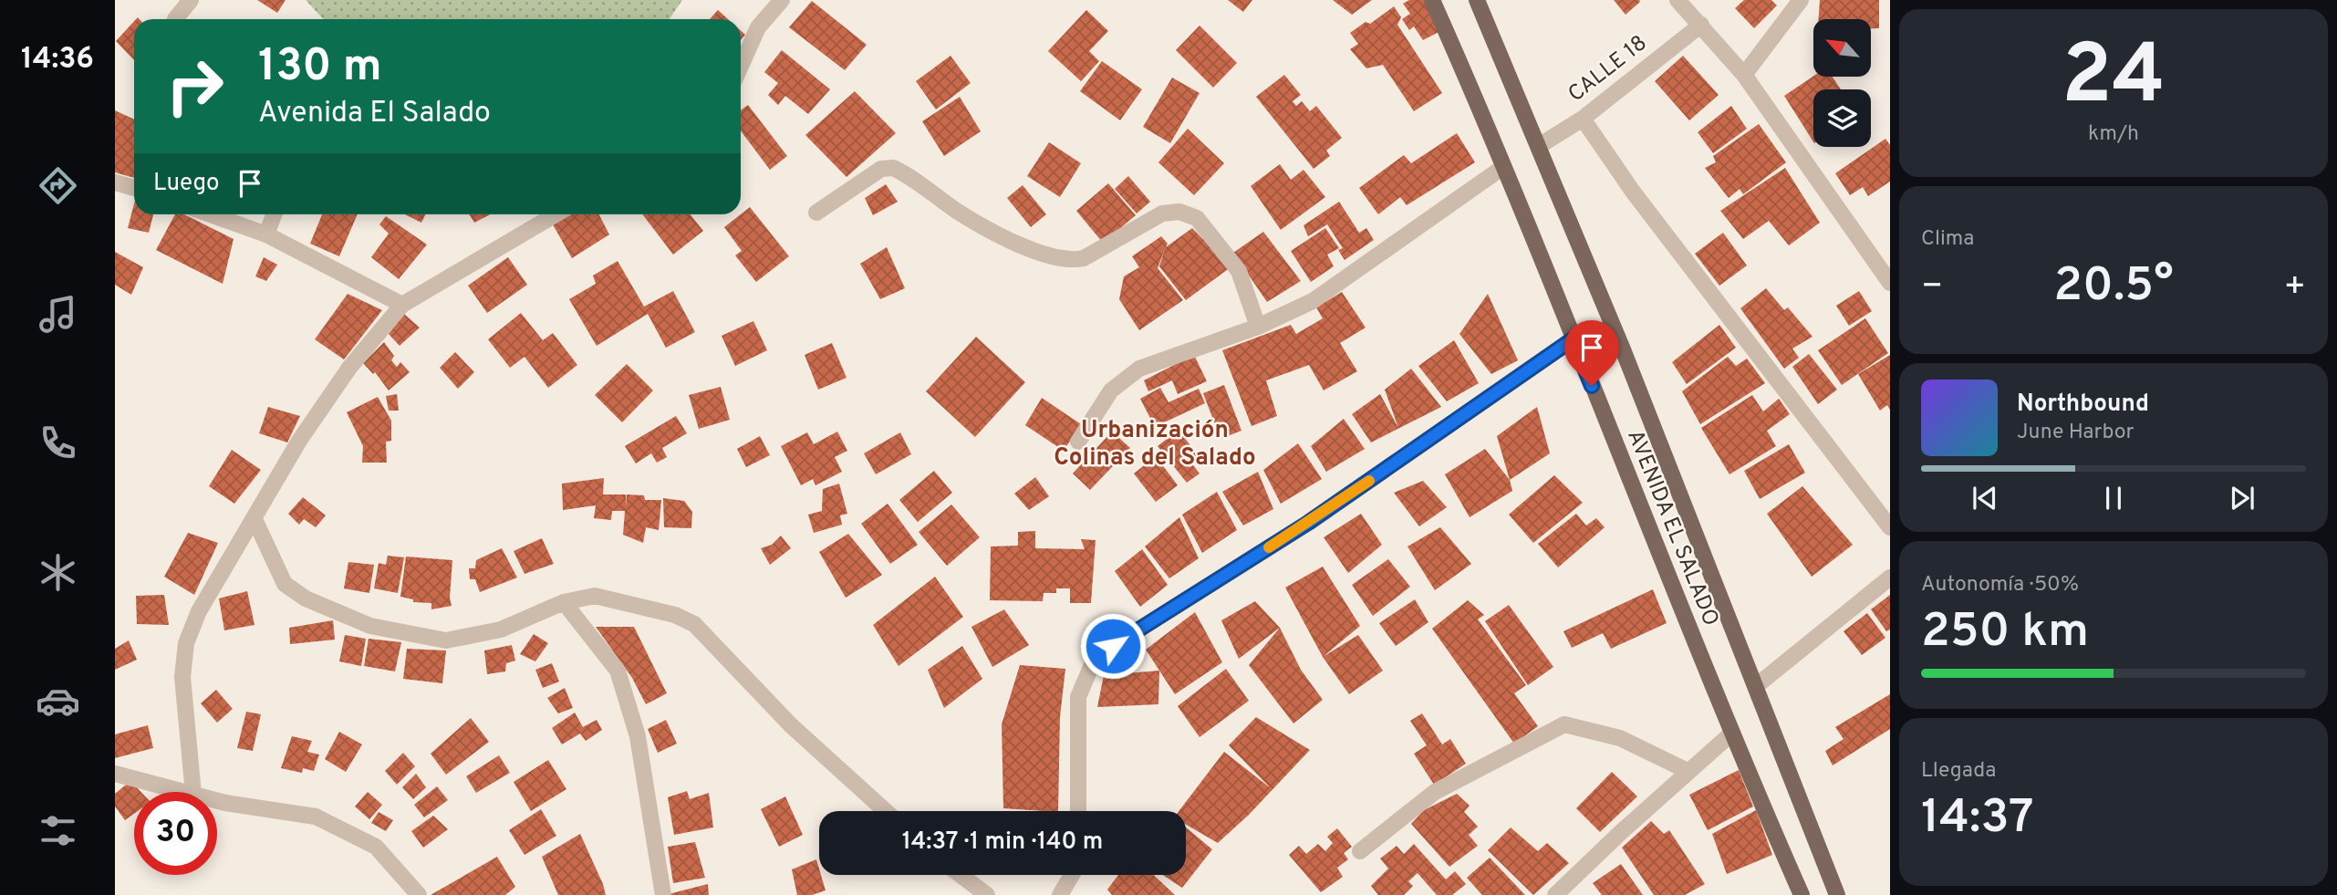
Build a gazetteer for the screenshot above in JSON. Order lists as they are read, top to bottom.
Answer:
{
  "streets": {
    "main road": ["AVENIDA EL SALADO"],
    "street": ["CALLE 18"]
  },
  "crossings": [
    ["CALLE 18", "AVENIDA EL SALADO"]
  ],
  "districts": ["Urbanización Colinas del Salado"],
  "north": "top left",
  "page": {
    "tabs": "14:36",
    "tile": [
      ["24", "km/h"],
      "Clima",
      ["Autonomía · 50%", "250 km"],
      ["Llegada", "14:37"]
    ],
    "turn": ["130 m", "Avenida El Salado"],
    "then": "Luego",
    "heat": ["−", "20.5°", "+"],
    "song": ["Northbound", "June Harbor"],
    "limit": "30",
    "trip": "14:37 · 1 min · 140 m"
  }
}
